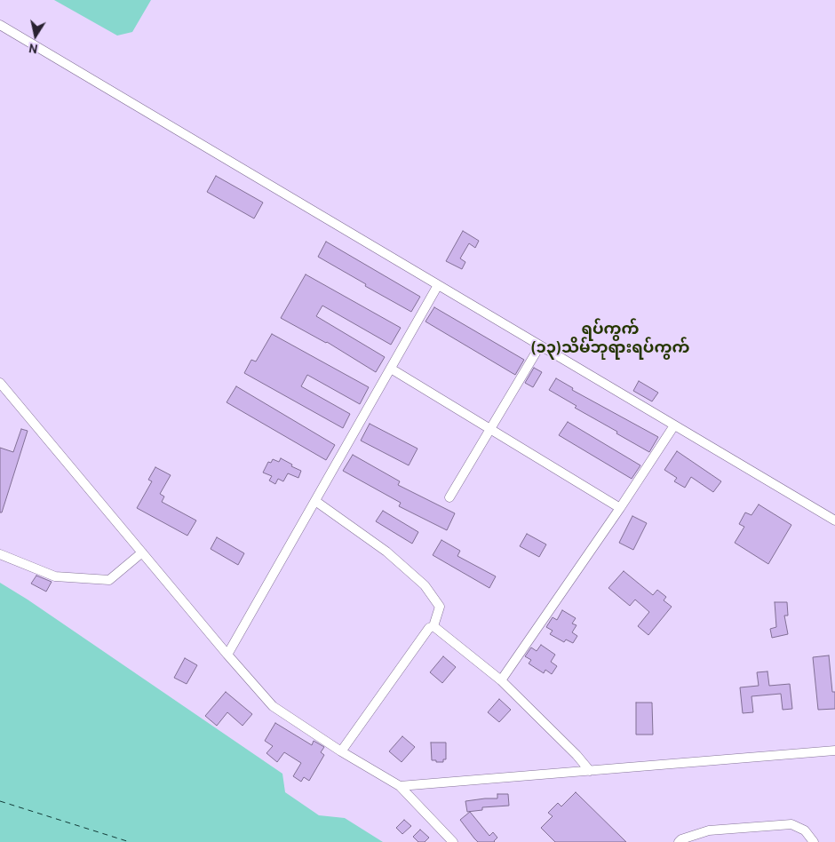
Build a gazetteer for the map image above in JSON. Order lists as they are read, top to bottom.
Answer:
{
  "districts": ["ရပ်ကွက် (၁၃)သိမ်ဘုရားရပ်ကွက်"],
  "north": "bottom"
}
